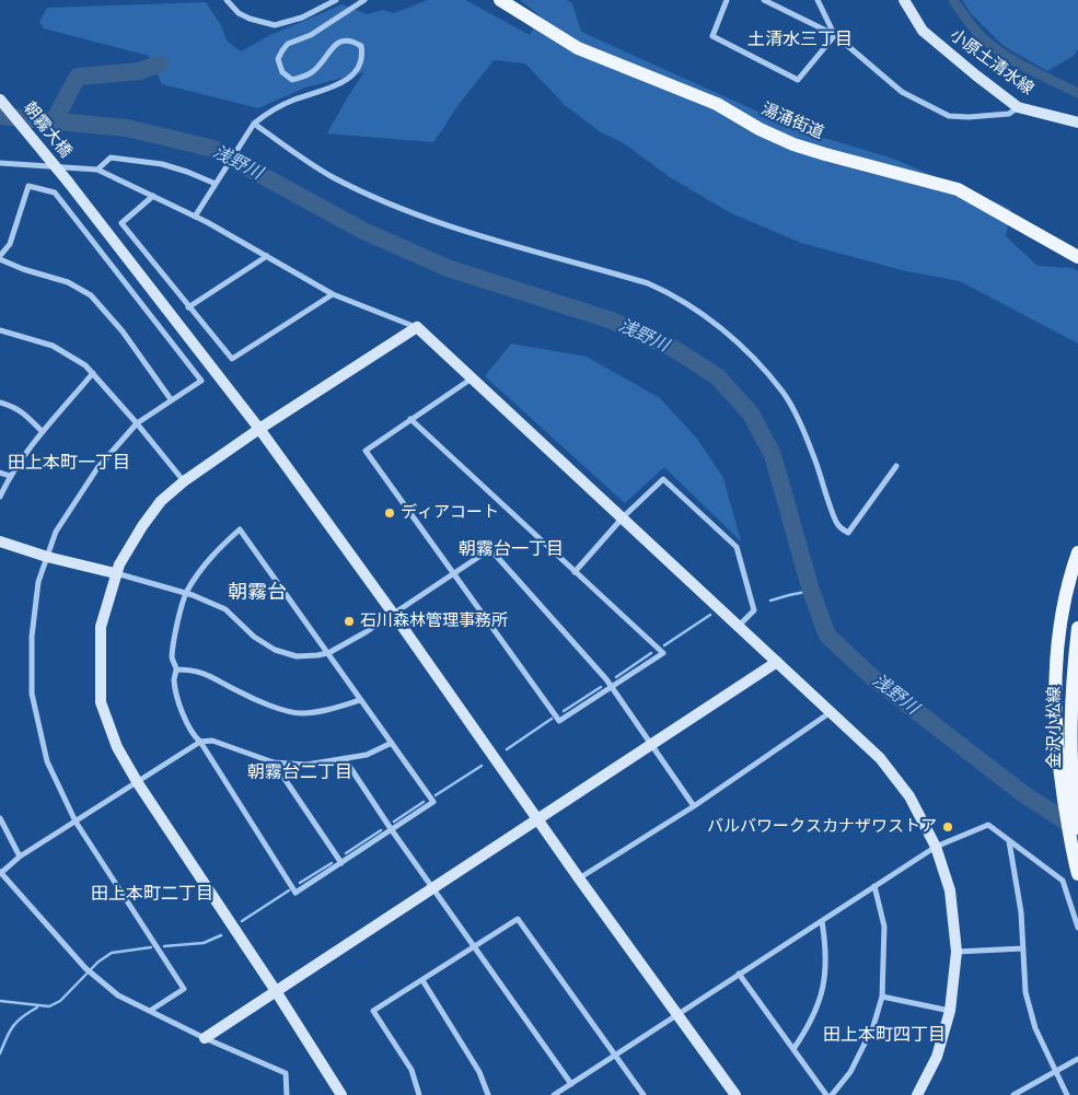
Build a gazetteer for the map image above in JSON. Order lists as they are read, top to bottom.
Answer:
{
  "streets": {
    "main road": ["湯涌街道", "金沢小松線"],
    "street": ["小原土清水線", "朝霧大橋"]
  },
  "districts": [
    "土清水三丁目",
    "田上本町一丁目",
    "朝霧台一丁目",
    "朝霧台",
    "朝霧台二丁目",
    "田上本町二丁目",
    "田上本町四丁目"
  ],
  "water": ["浅野川"],
  "places": ["ディアコート", "石川森林管理事務所", "バルバワークスカナザワストア"]
}
